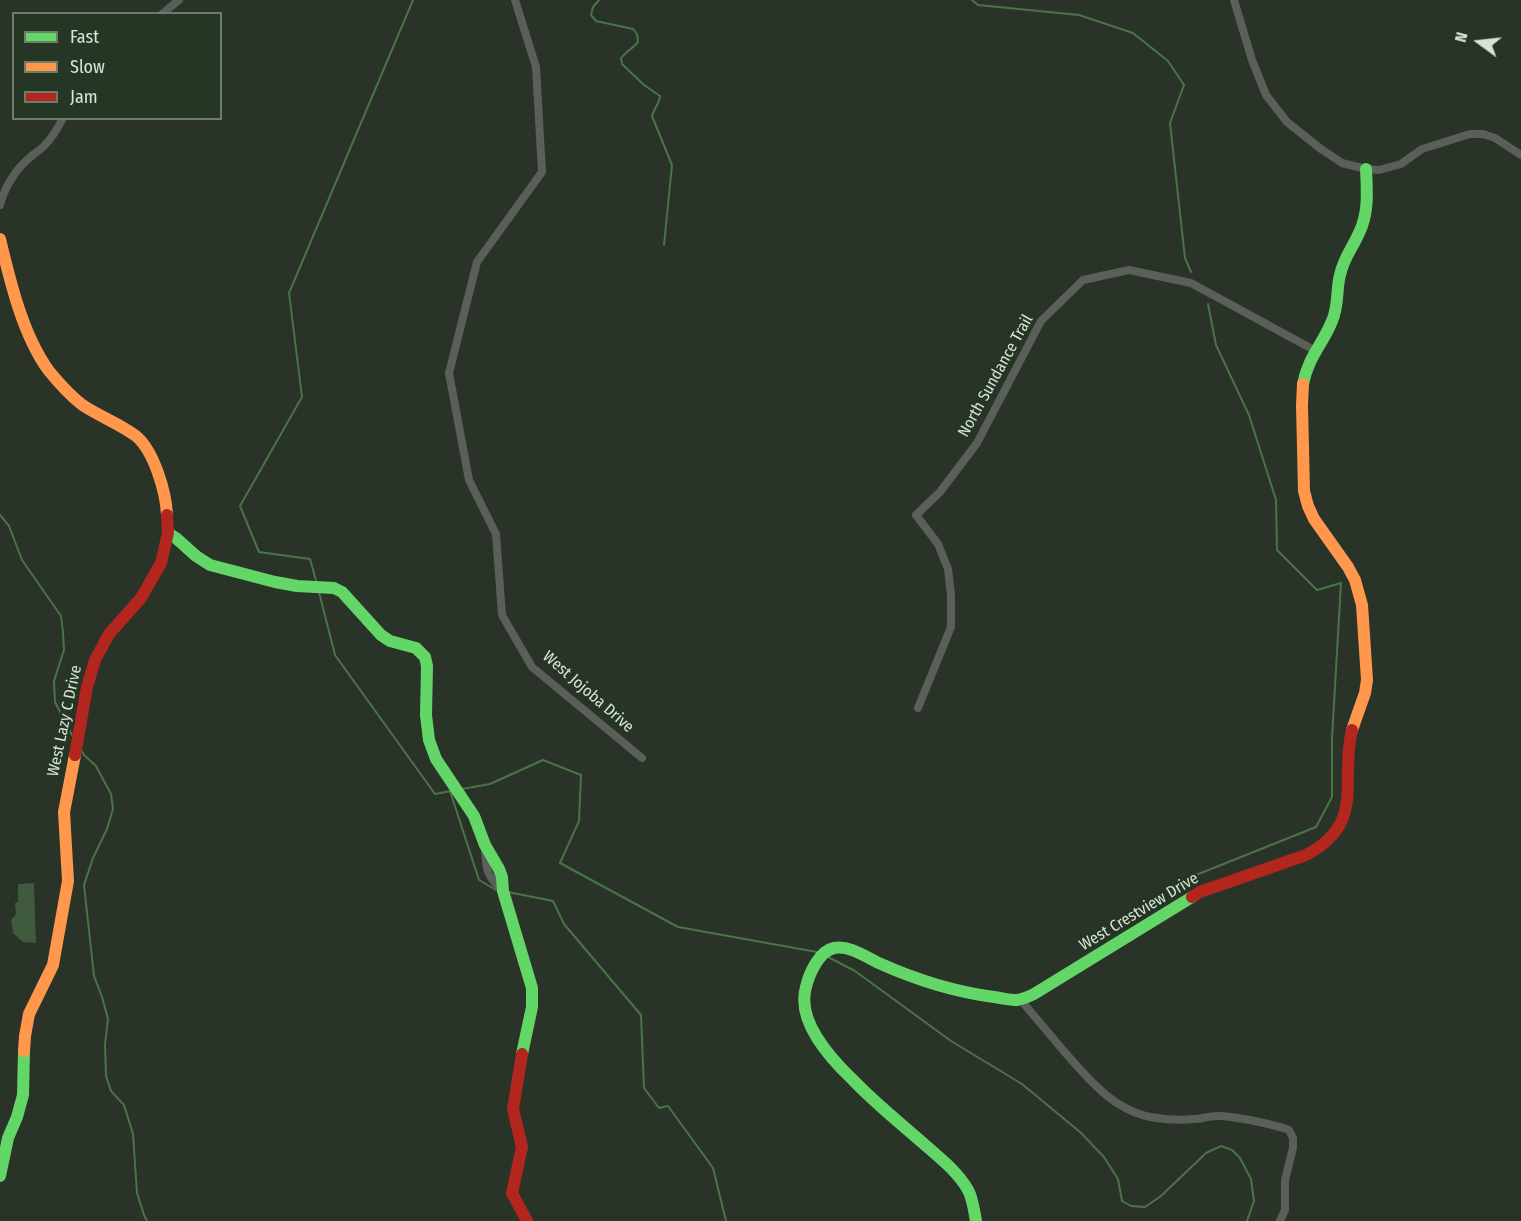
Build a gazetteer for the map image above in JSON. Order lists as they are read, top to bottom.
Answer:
{
  "streets": {
    "street": [
      "North Sundance Trail",
      "West Jojoba Drive",
      "West Lazy C Drive",
      "West Crestview Drive"
    ]
  },
  "crossings": [
    ["North Sundance Trail", "West Crestview Drive"]
  ],
  "legend": ["Fast", "Slow", "Jam"],
  "north": "left"
}
